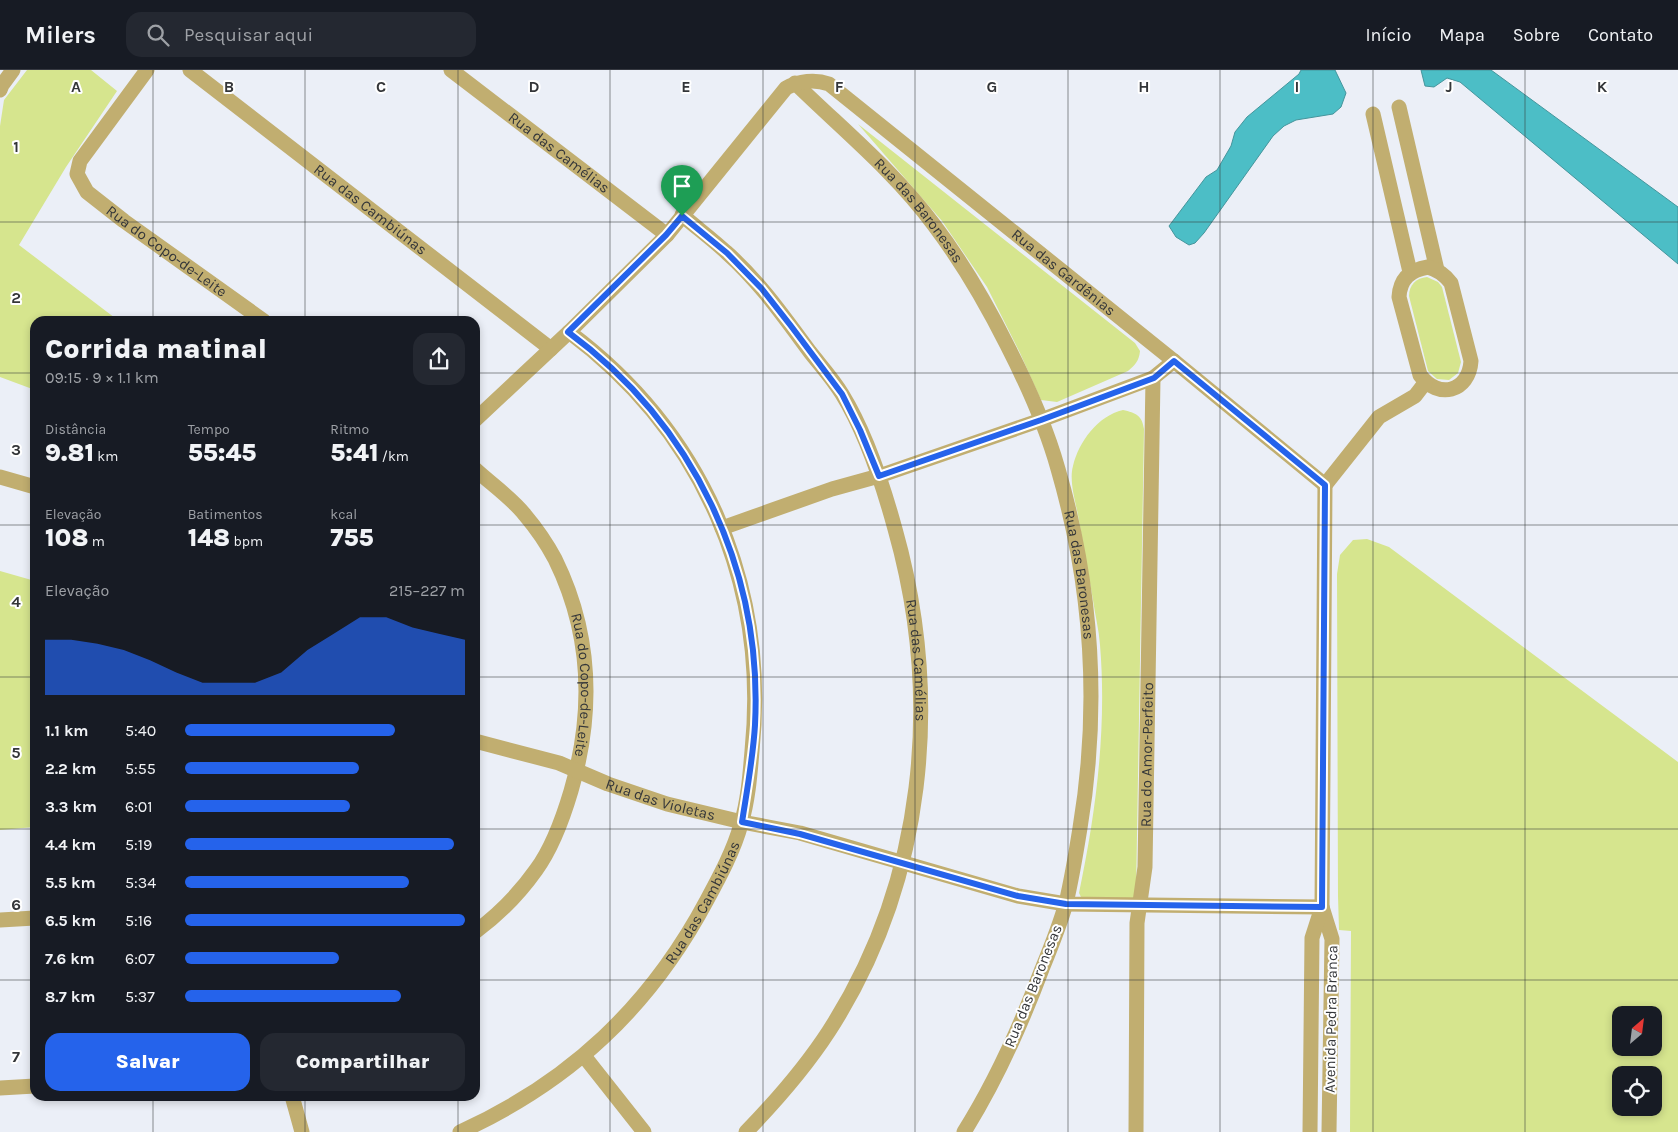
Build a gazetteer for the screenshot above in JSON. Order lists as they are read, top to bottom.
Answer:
{
  "streets": {
    "street": [
      "Rua das Camélias",
      "Rua das Cambiúnas",
      "Rua das Baronesas",
      "Rua do Copo-de-Leite",
      "Rua das Gardênias",
      "Rua do Amor-Perfeito",
      "Rua das Violetas",
      "Avenida Pedra Branca"
    ]
  },
  "crossings": [
    ["Rua das Camélias", "Rua das Violetas"],
    ["Rua das Cambiúnas", "Rua das Violetas"],
    ["Rua das Baronesas", "Rua das Gardênias"],
    ["Rua das Baronesas", "Rua das Violetas"],
    ["Rua do Copo-de-Leite", "Rua das Violetas"],
    ["Rua das Gardênias", "Avenida Pedra Branca"],
    ["Rua do Amor-Perfeito", "Rua das Violetas"],
    ["Rua das Violetas", "Avenida Pedra Branca"]
  ],
  "north": "top right",
  "page": {
    "header": "Milers",
    "search": "Pesquisar aqui",
    "nav": [
      "Início",
      "Mapa",
      "Sobre",
      "Contato"
    ],
    "heading": ["Corrida matinal", "09:15 · 9 × 1.1 km"],
    "stats": [
      ["Distância", "9.81 km"],
      ["Tempo", "55:45"],
      ["Ritmo", "5:41 /km"],
      ["Elevação", "108 m"],
      ["Batimentos", "148 bpm"],
      ["kcal", "755"]
    ],
    "chart": ["Elevação", "215–227 m"],
    "list": [
      {
        "name": "1.1 km",
        "note": "5:40"
      },
      {
        "name": "2.2 km",
        "note": "5:55"
      },
      {
        "name": "3.3 km",
        "note": "6:01"
      },
      {
        "name": "4.4 km",
        "note": "5:19"
      },
      {
        "name": "5.5 km",
        "note": "5:34"
      },
      {
        "name": "6.5 km",
        "note": "5:16"
      },
      {
        "name": "7.6 km",
        "note": "6:07"
      },
      {
        "name": "8.7 km",
        "note": "5:37"
      }
    ],
    "buttons": ["Salvar", "Compartilhar"]
  },
  "grid": {
    "columns": [
      "A",
      "B",
      "C",
      "D",
      "E",
      "F",
      "G",
      "H",
      "I",
      "J",
      "K"
    ],
    "rows": [
      "1",
      "2",
      "3",
      "4",
      "5",
      "6",
      "7"
    ]
  }
}
